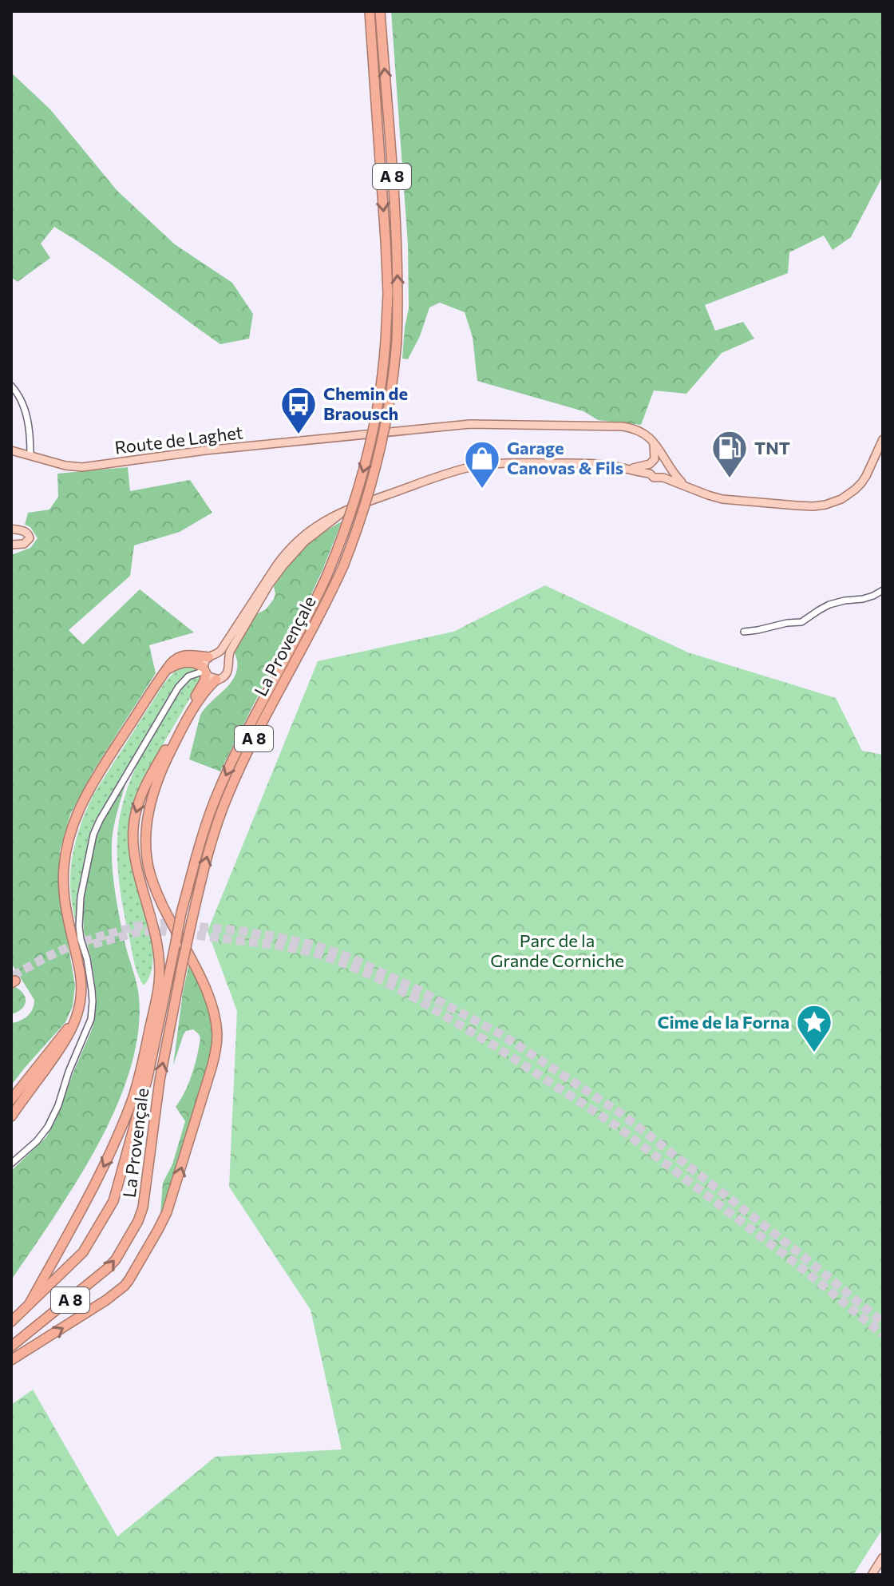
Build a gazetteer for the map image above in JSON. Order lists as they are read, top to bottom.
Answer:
{
  "streets": {
    "highway": ["A 8", "La Provençale"],
    "main road": ["Route de Laghet"]
  },
  "parks": ["Parc de la Grande Corniche"],
  "places": {
    "bus stop": ["Chemin de Braousch"],
    "fuel station": ["TNT"],
    "shop": ["Garage Canovas & Fils"],
    "place": ["Cime de la Forna"]
  }
}
